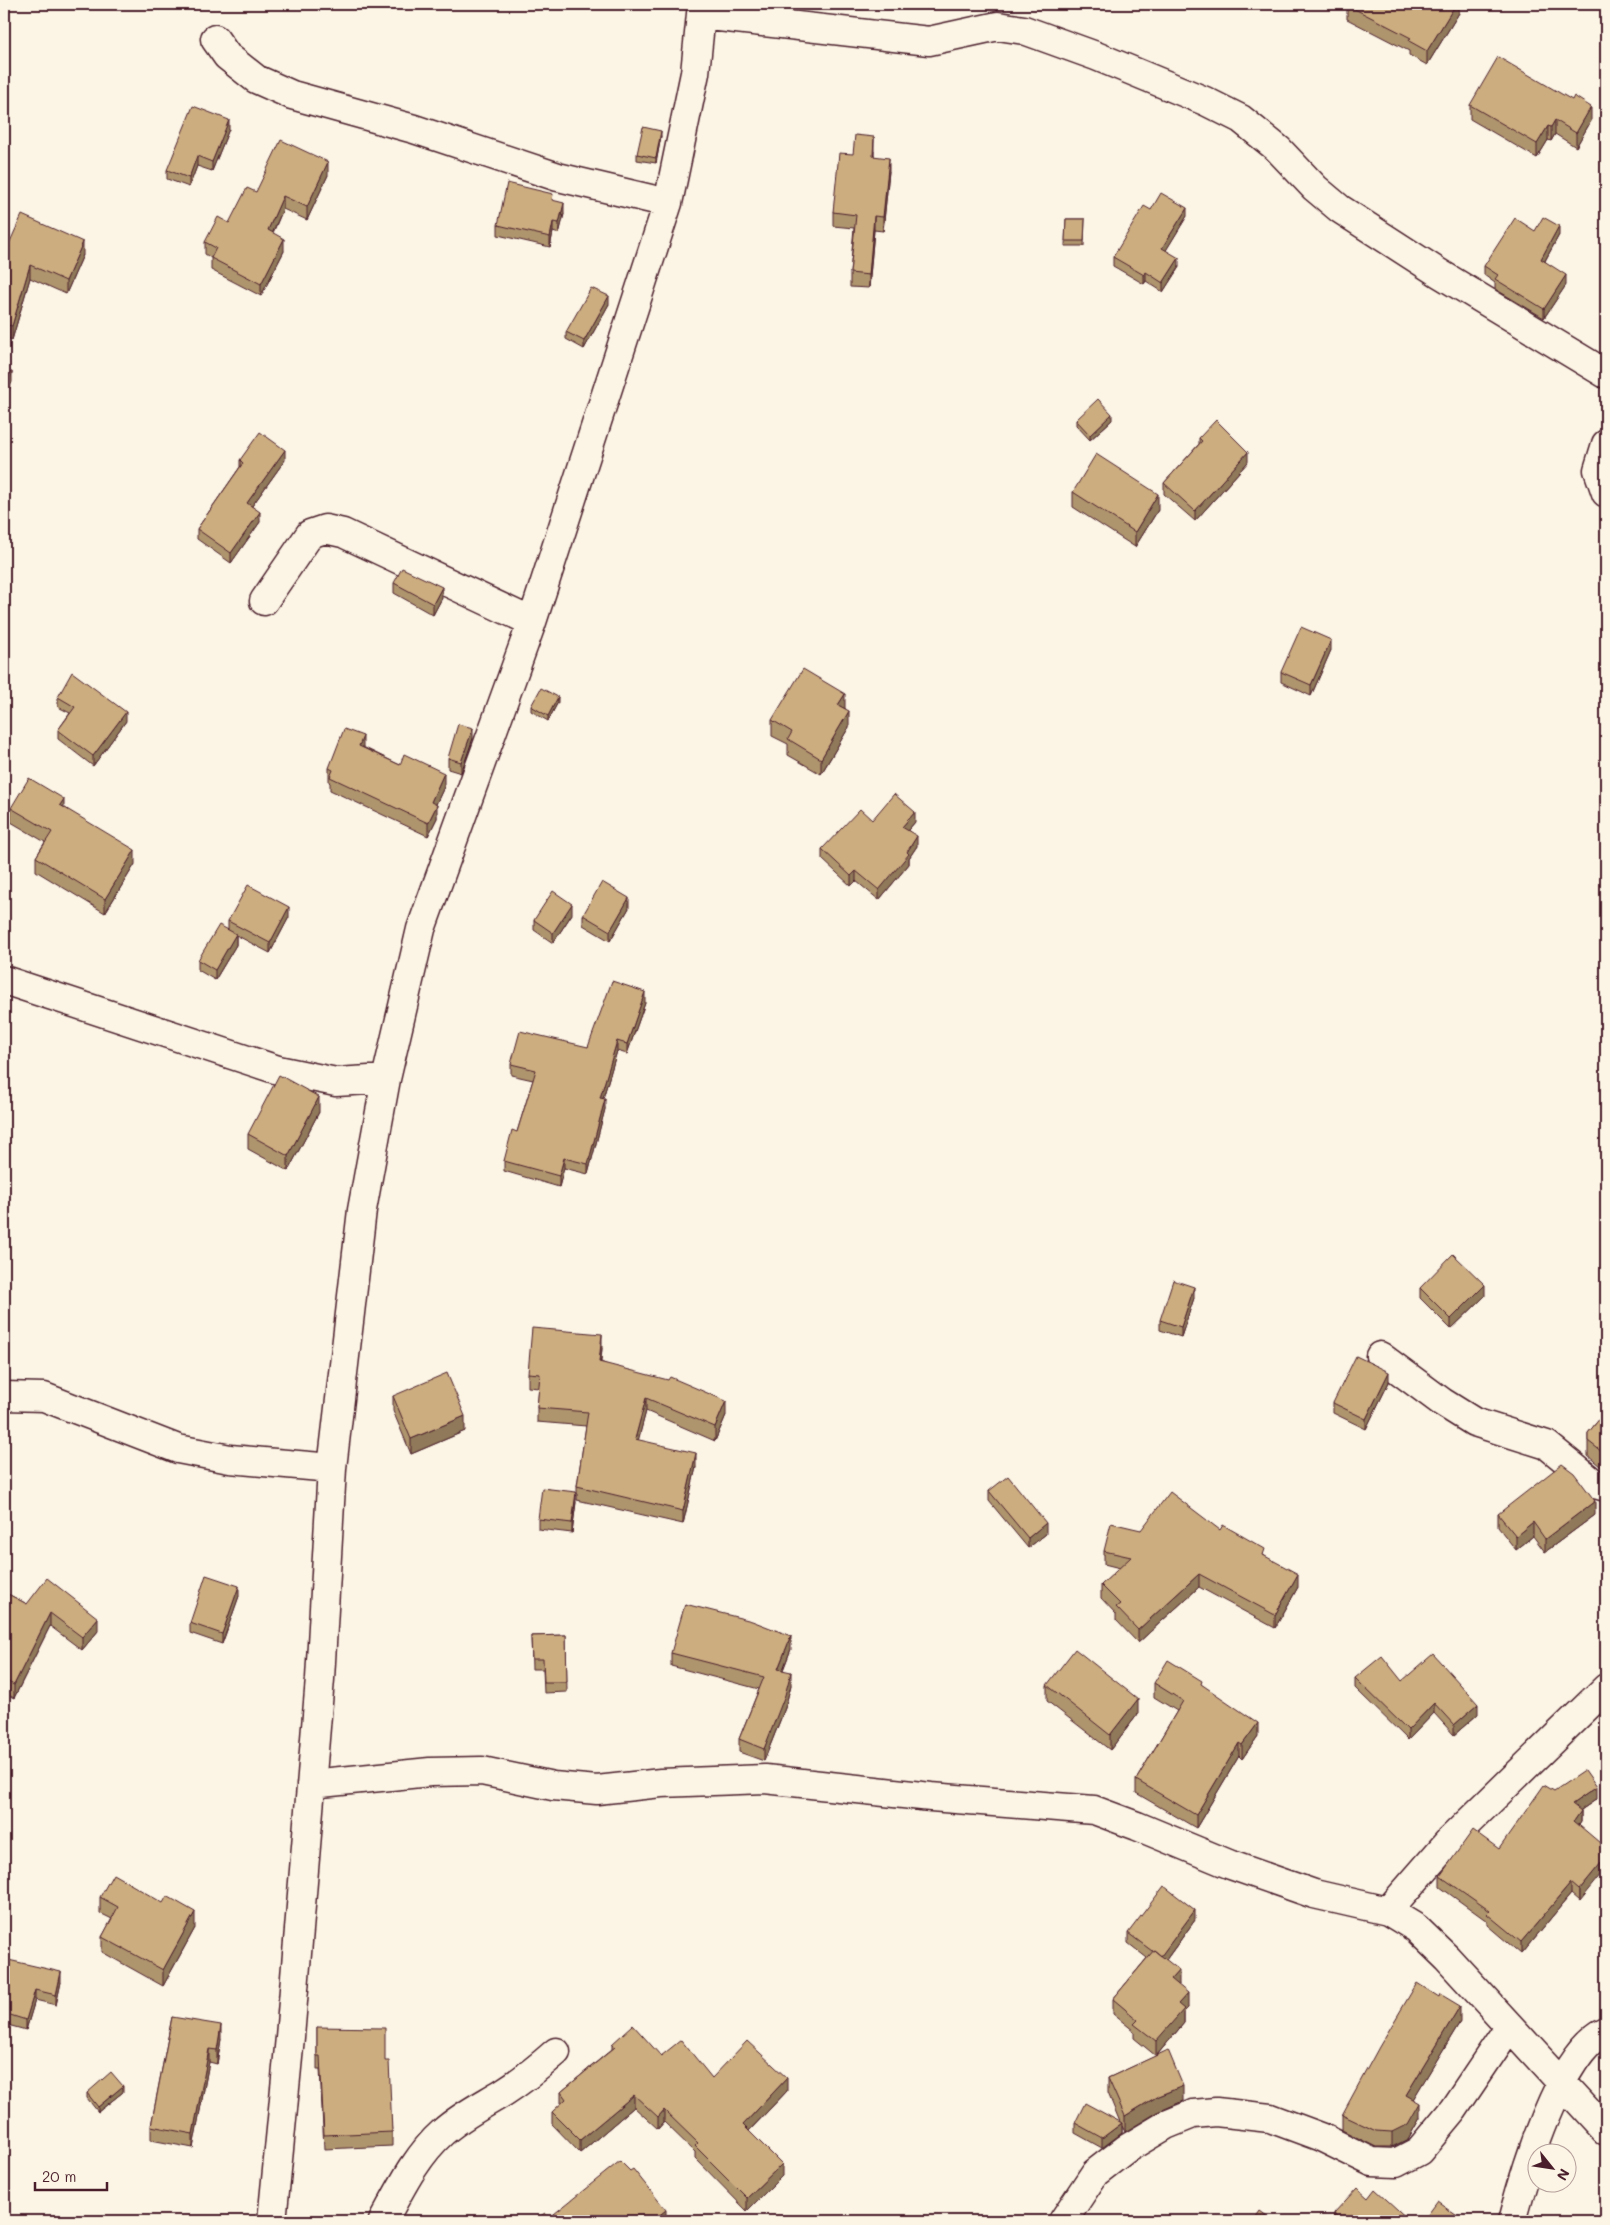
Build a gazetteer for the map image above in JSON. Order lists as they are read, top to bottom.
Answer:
{
  "scale_bar": "20 m",
  "north": "bottom right"
}
